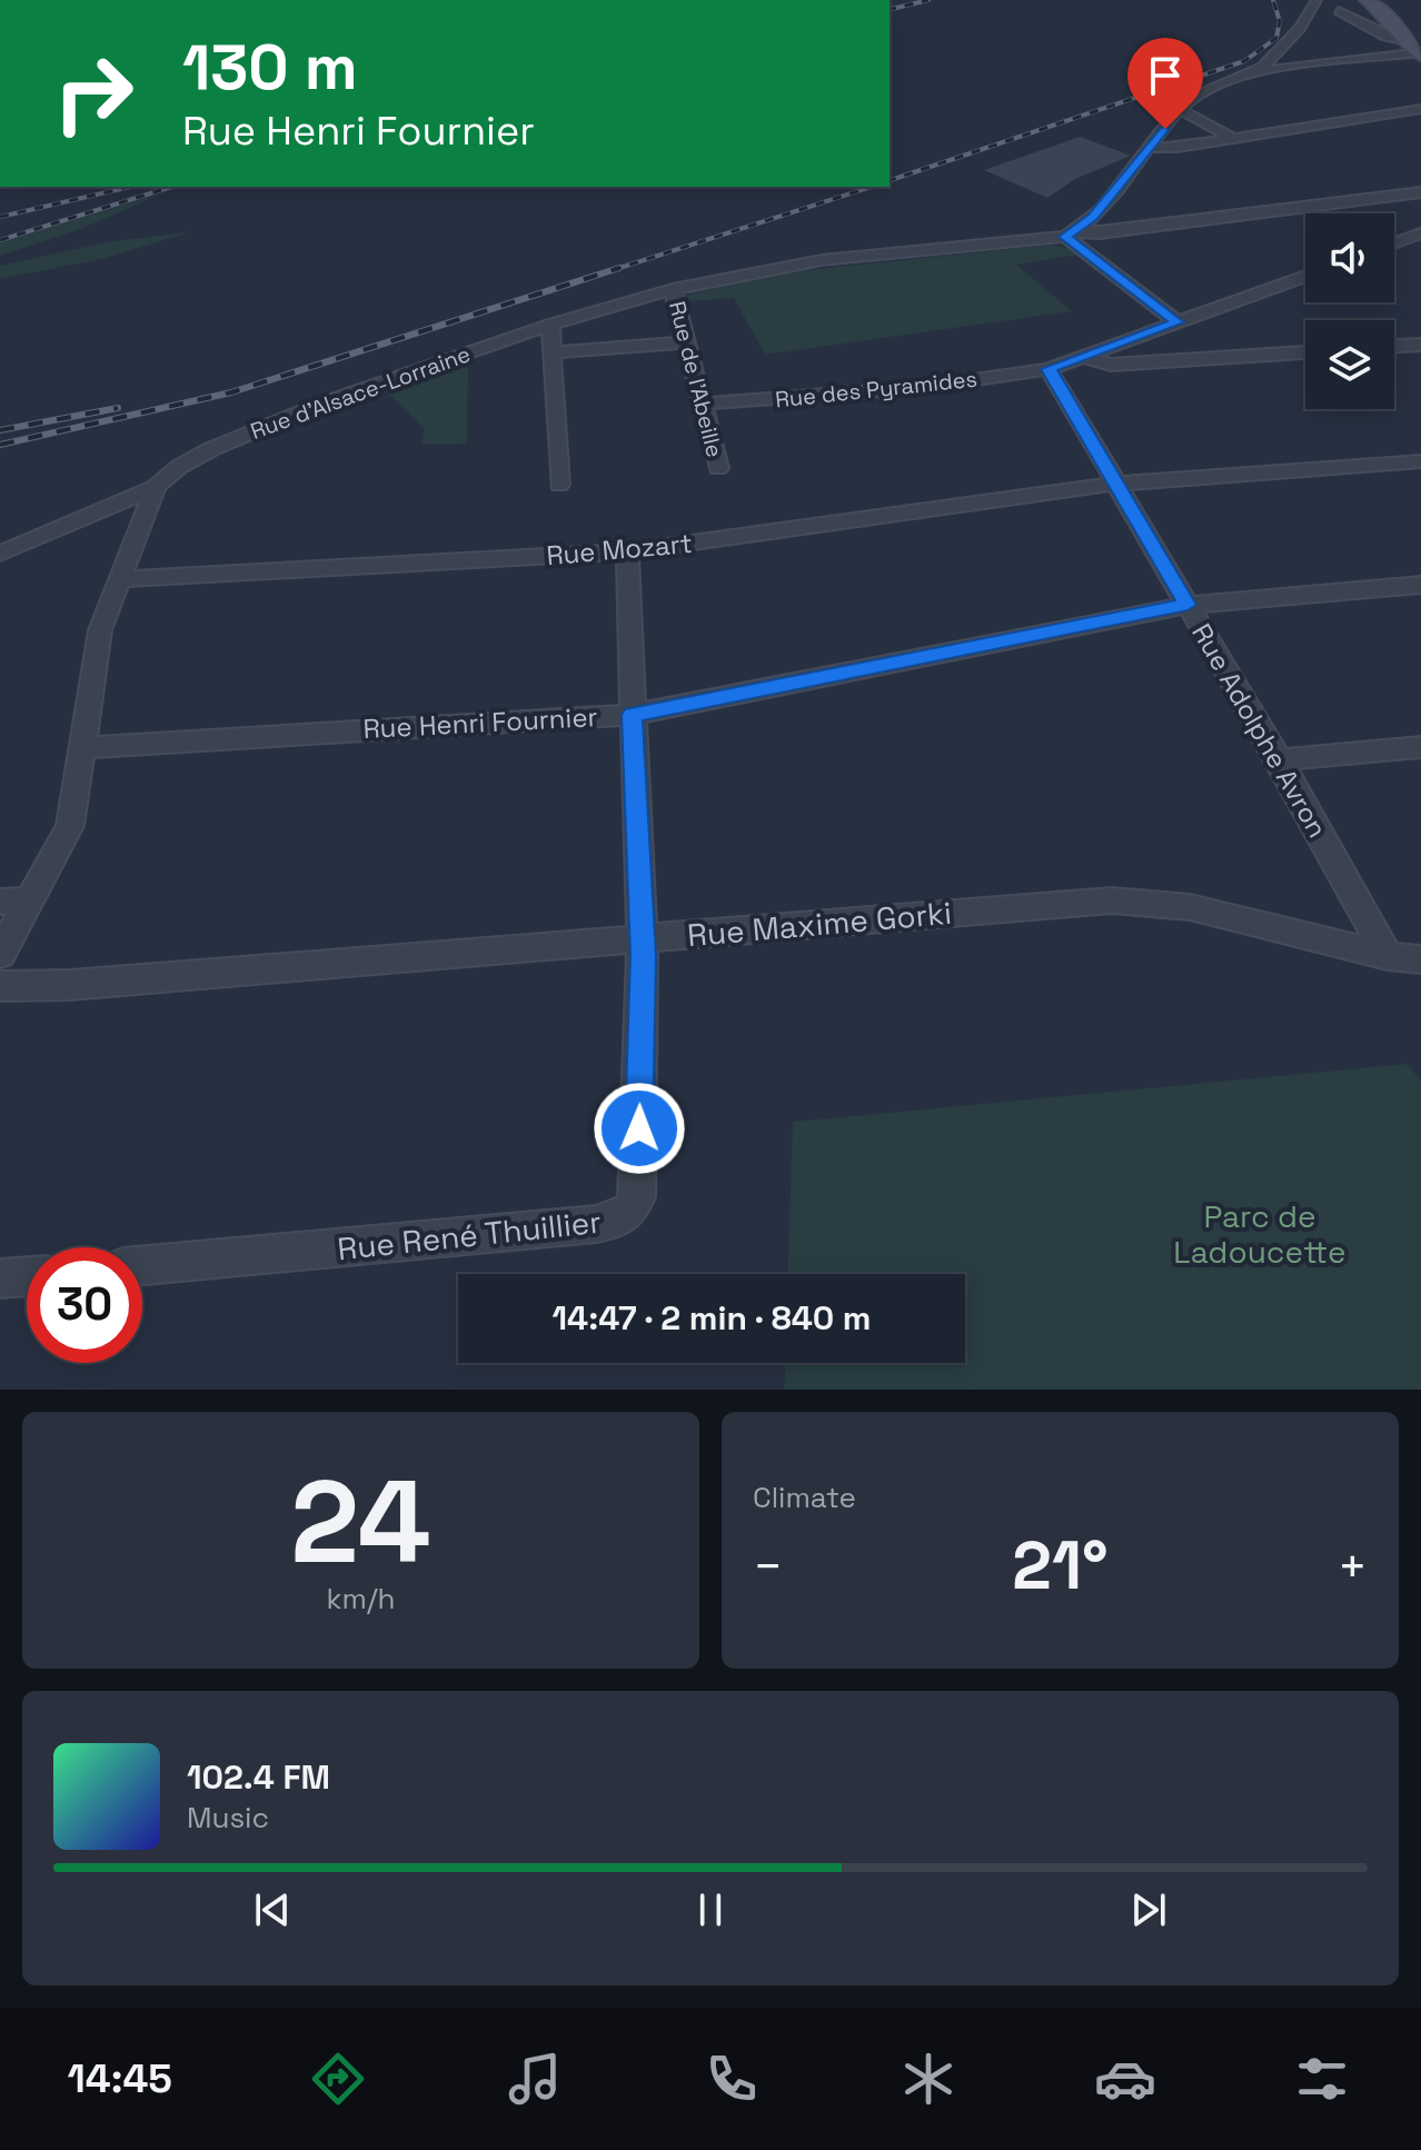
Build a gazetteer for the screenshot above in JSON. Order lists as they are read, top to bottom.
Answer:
{
  "streets": {
    "street": [
      "Rue de l'Abeille",
      "Rue des Pyramides",
      "Rue d'Alsace-Lorraine",
      "Rue Mozart",
      "Rue Henri Fournier",
      "Rue Adolphe Avron",
      "Rue Maxime Gorki",
      "Rue René Thuillier"
    ]
  },
  "crossings": [
    ["Rue de l'Abeille", "Rue des Pyramides"],
    ["Rue de l'Abeille", "Rue d'Alsace-Lorraine"],
    ["Rue des Pyramides", "Rue Adolphe Avron"],
    ["Rue Mozart", "Rue Adolphe Avron"],
    ["Rue Mozart", "Rue René Thuillier"],
    ["Rue Henri Fournier", "Rue Adolphe Avron"],
    ["Rue Henri Fournier", "Rue René Thuillier"],
    ["Rue Adolphe Avron", "Rue Maxime Gorki"],
    ["Rue Maxime Gorki", "Rue René Thuillier"]
  ],
  "parks": ["Parc de Ladoucette"],
  "page": {
    "turn": ["130 m", "Rue Henri Fournier"],
    "limit": "30",
    "trip": "14:47 · 2 min · 840 m",
    "tile": [
      ["24", "km/h"],
      "Climate"
    ],
    "heat": ["−", "21°", "+"],
    "song": ["102.4 FM", "Music"],
    "tabs": "14:45"
  }
}
